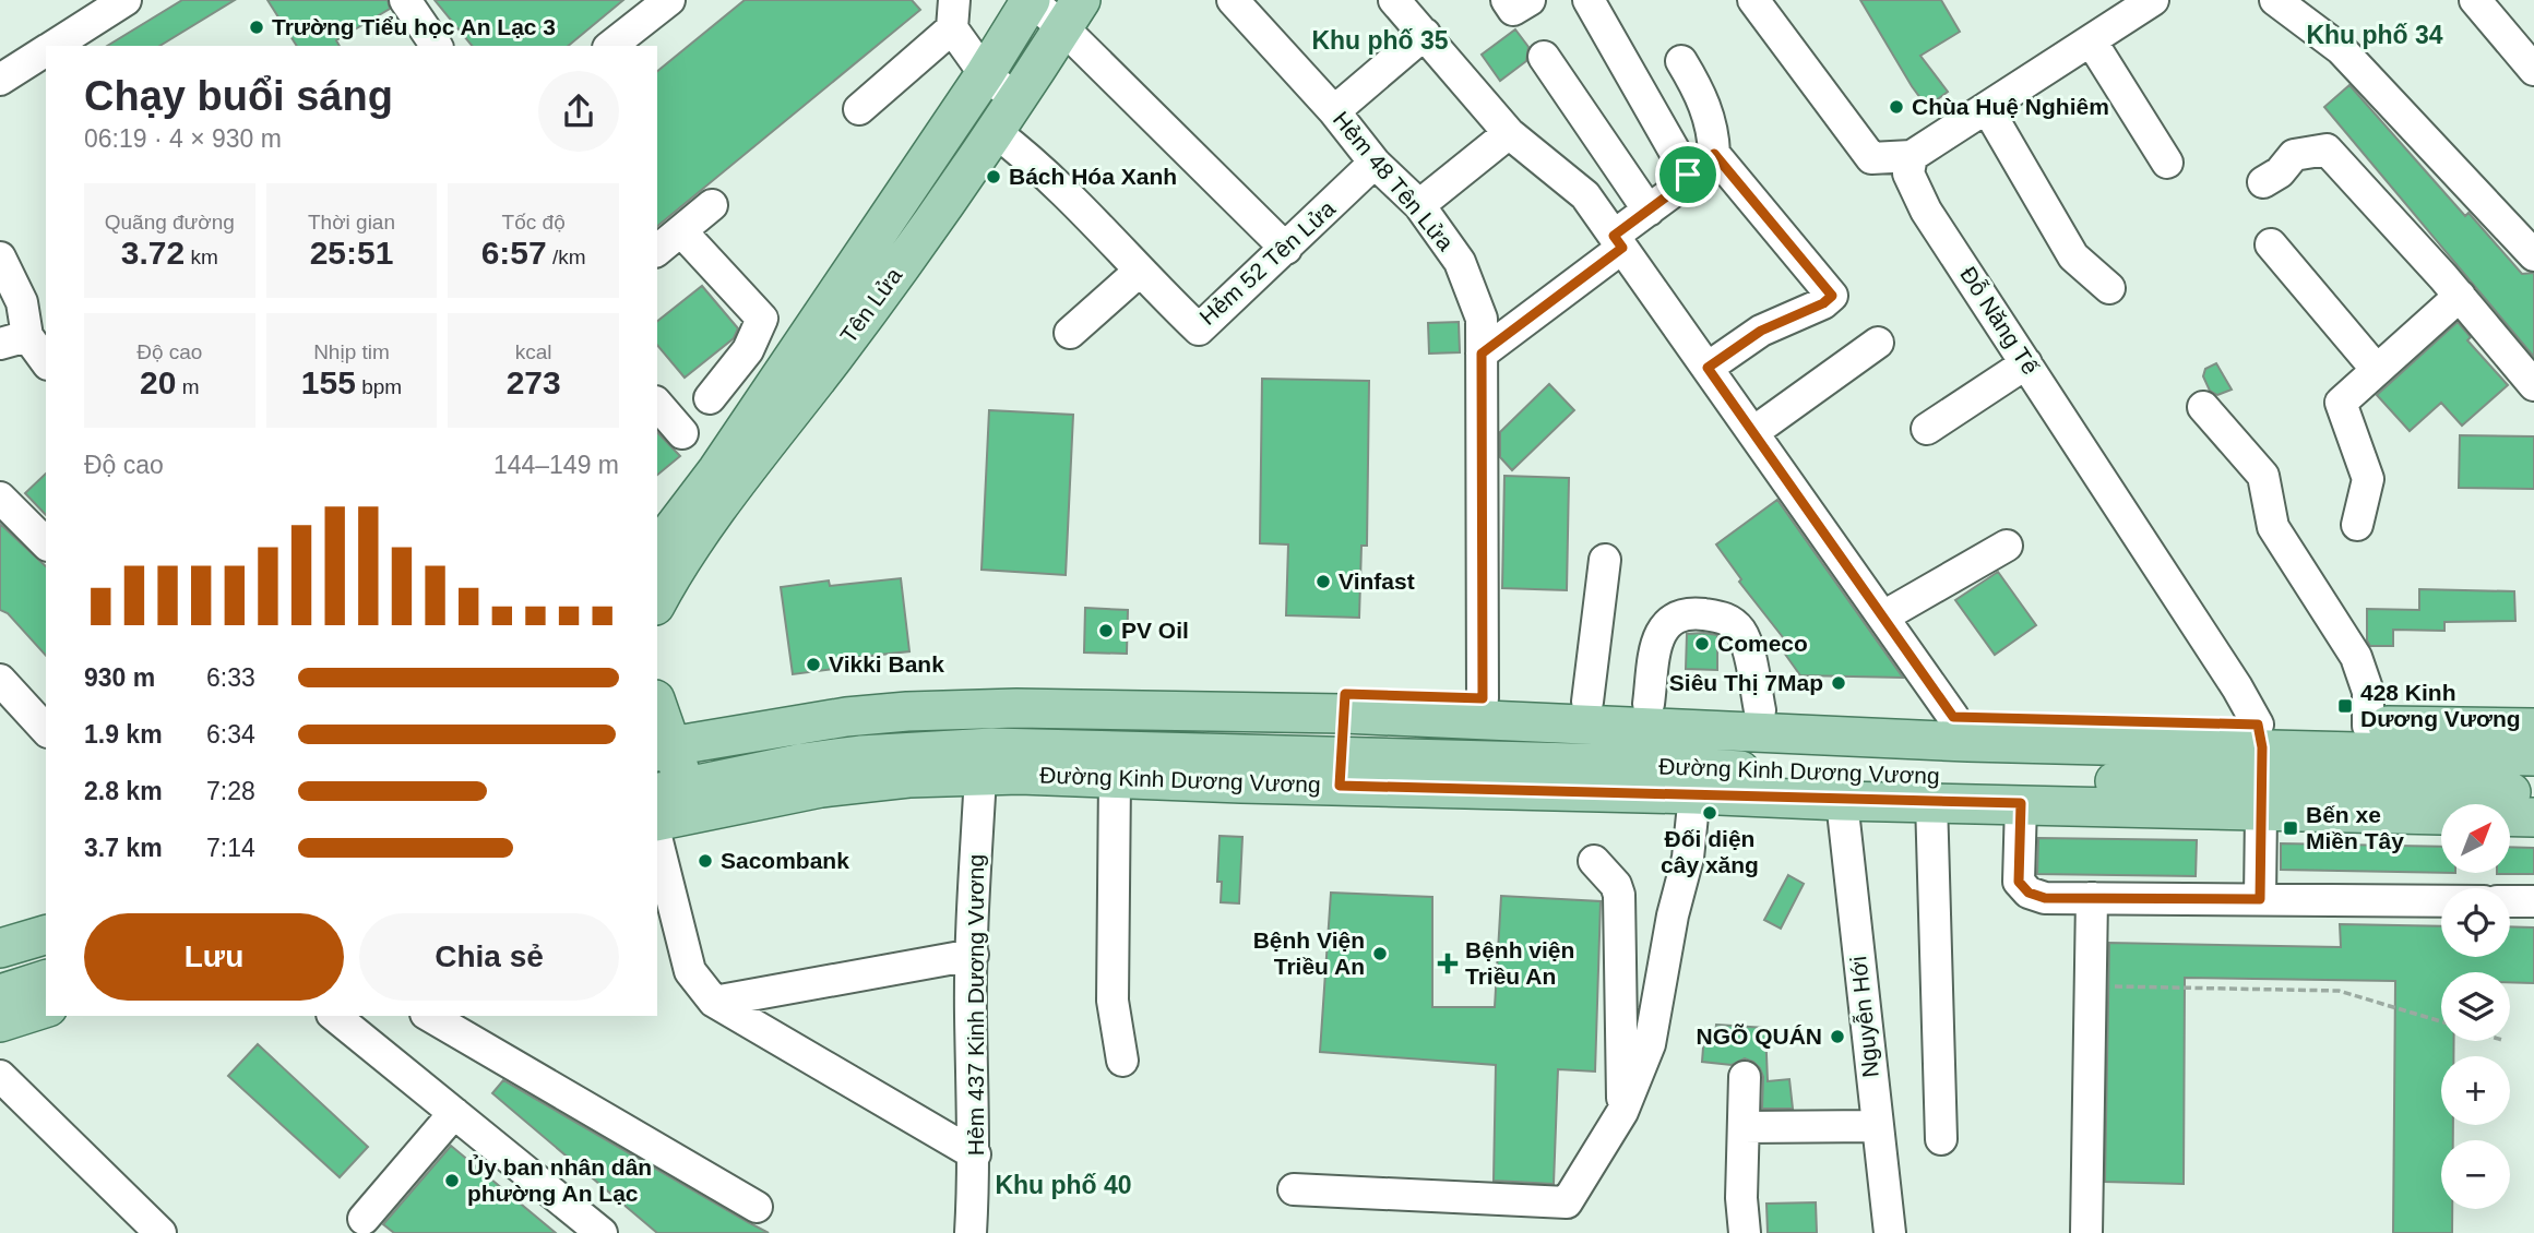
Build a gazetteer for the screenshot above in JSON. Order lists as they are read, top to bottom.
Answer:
{
  "streets": {
    "main road": ["Tên Lửa", "Đường Kinh Dương Vương"],
    "street": [
      "Hẻm 48 Tên Lửa",
      "Hẻm 52 Tên Lửa",
      "Đỗ Năng Tế",
      "Hẻm 437 Kinh Dương Vương",
      "Nguyễn Hới"
    ]
  },
  "crossings": [
    ["Hẻm 48 Tên Lửa", "Hẻm 52 Tên Lửa"],
    ["Hẻm 48 Tên Lửa", "Đường Kinh Dương Vương"],
    ["Hẻm 52 Tên Lửa", "Tên Lửa"],
    ["Đỗ Năng Tế", "Đường Kinh Dương Vương"],
    ["Đường Kinh Dương Vương", "Hẻm 437 Kinh Dương Vương"],
    ["Đường Kinh Dương Vương", "Nguyễn Hới"]
  ],
  "districts": ["Khu phố 34", "Khu phố 35", "Khu phố 40"],
  "places": {
    "other": [
      "Trường Tiểu học An Lạc 3",
      "Chùa Huệ Nghiêm",
      "Bách Hóa Xanh",
      "Vinfast",
      "PV Oil",
      "Comeco",
      "Vikki Bank",
      "Siêu Thị 7Map",
      "Đối diện cây xăng",
      "Sacombank",
      "Bệnh Viện Triều An",
      "NGÕ QUÁN",
      "Ủy ban nhân dân phường An Lạc"
    ],
    "transit": ["428 Kinh Dương Vương", "Bến xe Miền Tây"],
    "health": ["Bệnh viện Triều An"]
  },
  "north": "top right",
  "page": {
    "heading": ["Chạy buổi sáng", "06:19 · 4 × 930 m"],
    "stats": [
      ["Quãng đường", "3.72 km"],
      ["Thời gian", "25:51"],
      ["Tốc độ", "6:57 /km"],
      ["Độ cao", "20 m"],
      ["Nhịp tim", "155 bpm"],
      ["kcal", "273"]
    ],
    "chart": ["Độ cao", "144–149 m"],
    "list": [
      {
        "name": "930 m",
        "note": "6:33"
      },
      {
        "name": "1.9 km",
        "note": "6:34"
      },
      {
        "name": "2.8 km",
        "note": "7:28"
      },
      {
        "name": "3.7 km",
        "note": "7:14"
      }
    ],
    "map_buttons": ["+", "−"],
    "buttons": ["Lưu", "Chia sẻ"]
  }
}
